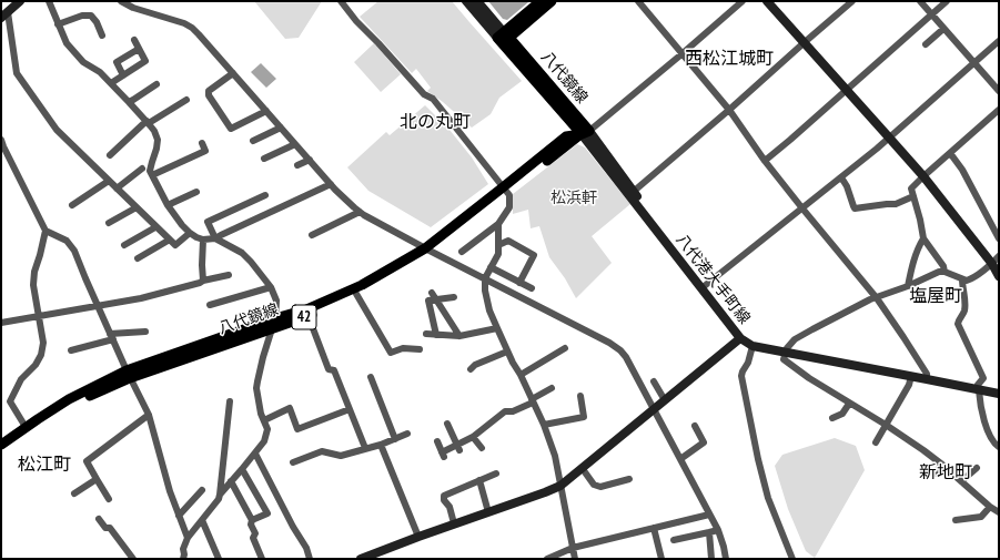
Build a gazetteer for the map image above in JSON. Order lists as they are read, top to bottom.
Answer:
{
  "streets": {
    "main road": ["八代鏡線", "八代港大手町線", "42"]
  },
  "crossings": [
    ["八代鏡線", "八代港大手町線"]
  ],
  "districts": [
    "西松江城町",
    "北の丸町",
    "塩屋町",
    "松江町",
    "新地町"
  ],
  "parks": ["松浜軒"]
}
